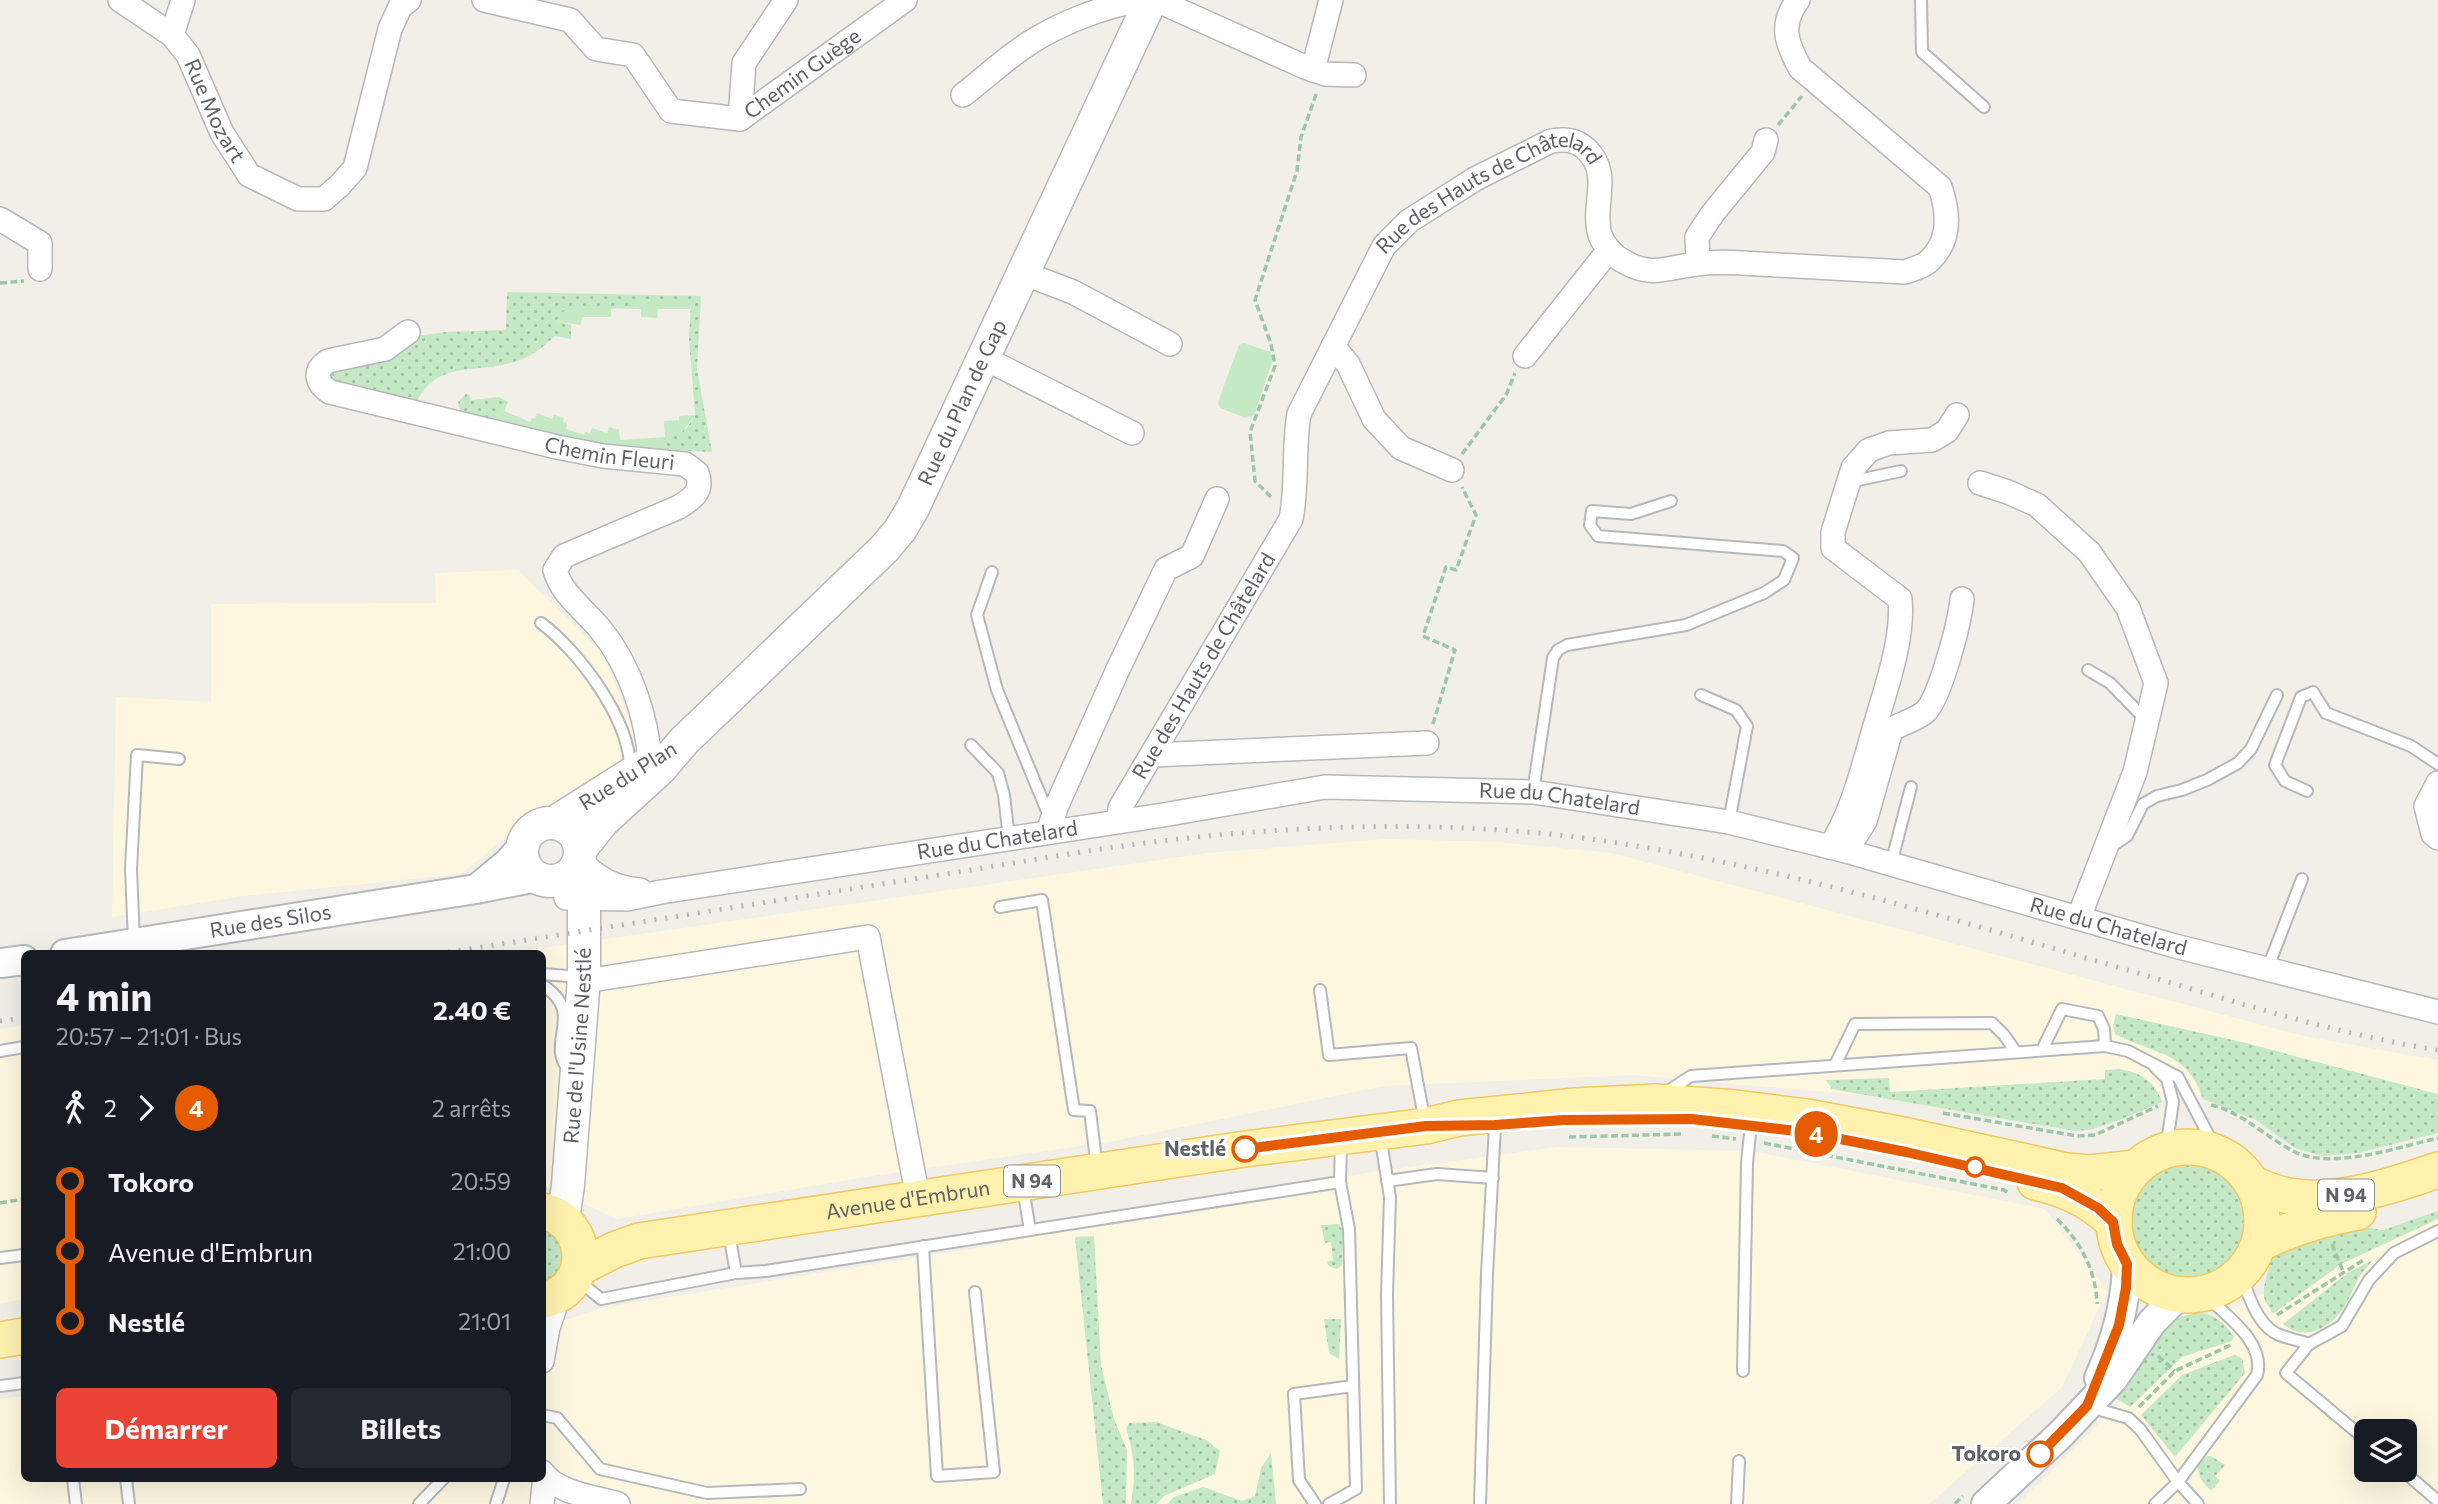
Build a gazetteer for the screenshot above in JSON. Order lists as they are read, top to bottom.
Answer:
{
  "streets": {
    "main road": [
      "Rue du Plan de Gap",
      "Rue du Plan",
      "Rue de l'Usine Nestlé",
      "N 94",
      "Avenue d'Embrun"
    ],
    "street": [
      "Chemin Guège",
      "Rue Mozart",
      "Rue des Hauts de Châtelard",
      "Chemin Fleuri",
      "Rue du Chatelard",
      "Rue des Silos"
    ]
  },
  "crossings": [
    ["Rue des Hauts de Châtelard", "Rue du Chatelard"],
    ["Rue du Plan de Gap", "Rue du Plan"],
    ["Chemin Fleuri", "Rue du Plan"],
    ["Rue du Plan", "Rue du Chatelard"],
    ["Rue du Plan", "Rue des Silos"],
    ["Rue du Plan", "Rue de l'Usine Nestlé"],
    ["Rue du Chatelard", "Rue des Silos"],
    ["Rue du Chatelard", "Rue de l'Usine Nestlé"],
    ["Rue des Silos", "Rue de l'Usine Nestlé"],
    ["Rue de l'Usine Nestlé", "Avenue d'Embrun"],
    ["N 94", "Avenue d'Embrun"]
  ],
  "places": ["Nestlé", "Tokoro"],
  "lines": ["bus line 4"],
  "page": {
    "on_map": "4",
    "heading": ["4 min", "20:57 – 21:01 · Bus", "2.40 €"],
    "legs": ["2", "4", "2 arrêts"],
    "list": [
      {
        "name": "Tokoro",
        "value": "20:59"
      },
      {
        "name": "Avenue d'Embrun",
        "value": "21:00"
      },
      {
        "name": "Nestlé",
        "value": "21:01"
      }
    ],
    "buttons": ["Démarrer", "Billets"]
  }
}
